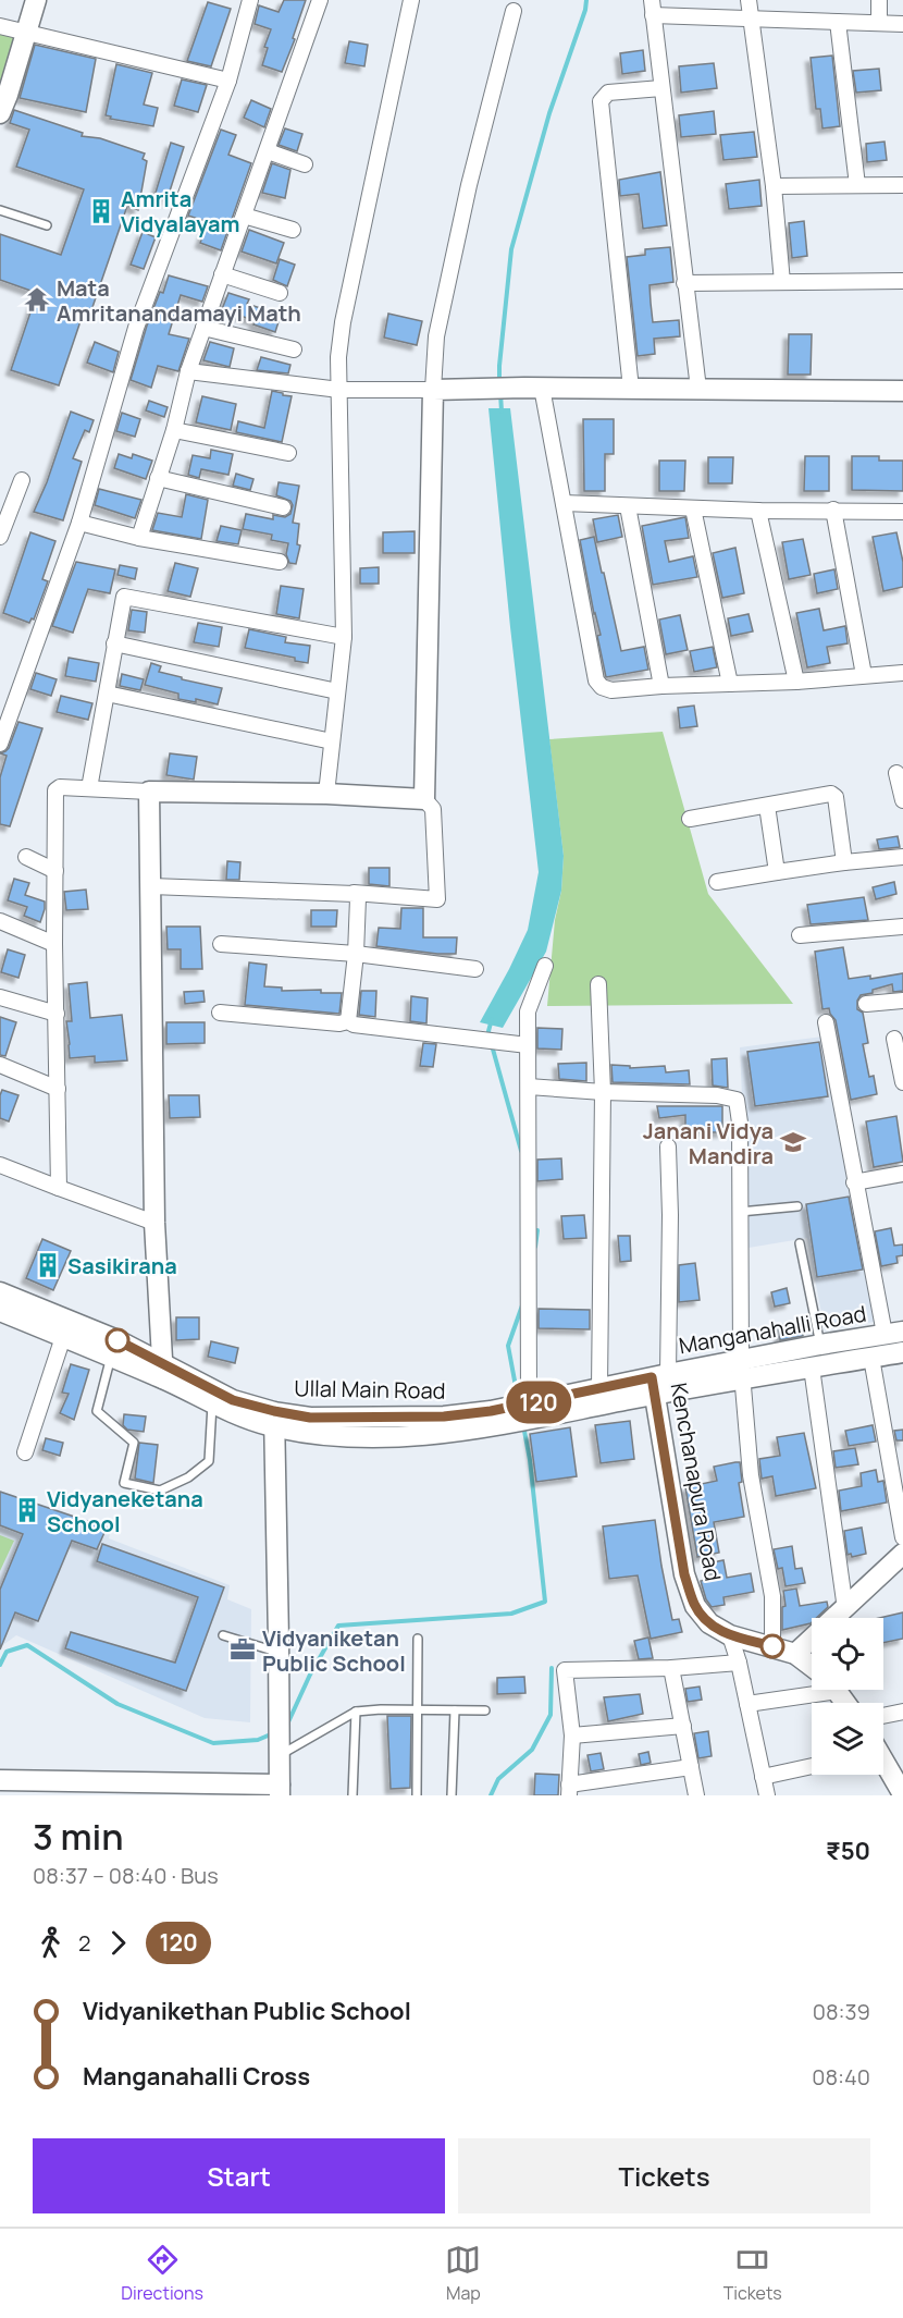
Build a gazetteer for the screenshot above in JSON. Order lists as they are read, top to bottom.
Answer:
{
  "streets": {
    "street": ["Manganahalli Road", "Ullal Main Road", "Kenchanapura Road"]
  },
  "crossings": [
    ["Manganahalli Road", "Kenchanapura Road"],
    ["Ullal Main Road", "Kenchanapura Road"]
  ],
  "places": {
    "building": ["Amrita Vidyalayam", "Sasikirana", "Vidyaneketana School"],
    "temple": ["Mata Amritanandamayi Math"],
    "school or university": ["Janani Vidya Mandira"],
    "office": ["Vidyaniketan Public School"]
  },
  "lines": ["bus line 120"],
  "page": {
    "on_map": "120",
    "heading": ["3 min", "08:37 – 08:40 · Bus", "₹50"],
    "legs": ["2", "120"],
    "list": [
      {
        "name": "Vidyanikethan Public School",
        "value": "08:39"
      },
      {
        "name": "Manganahalli Cross",
        "value": "08:40"
      }
    ],
    "buttons": ["Start", "Tickets"],
    "tabs": ["Directions", "Map", "Tickets"]
  }
}
